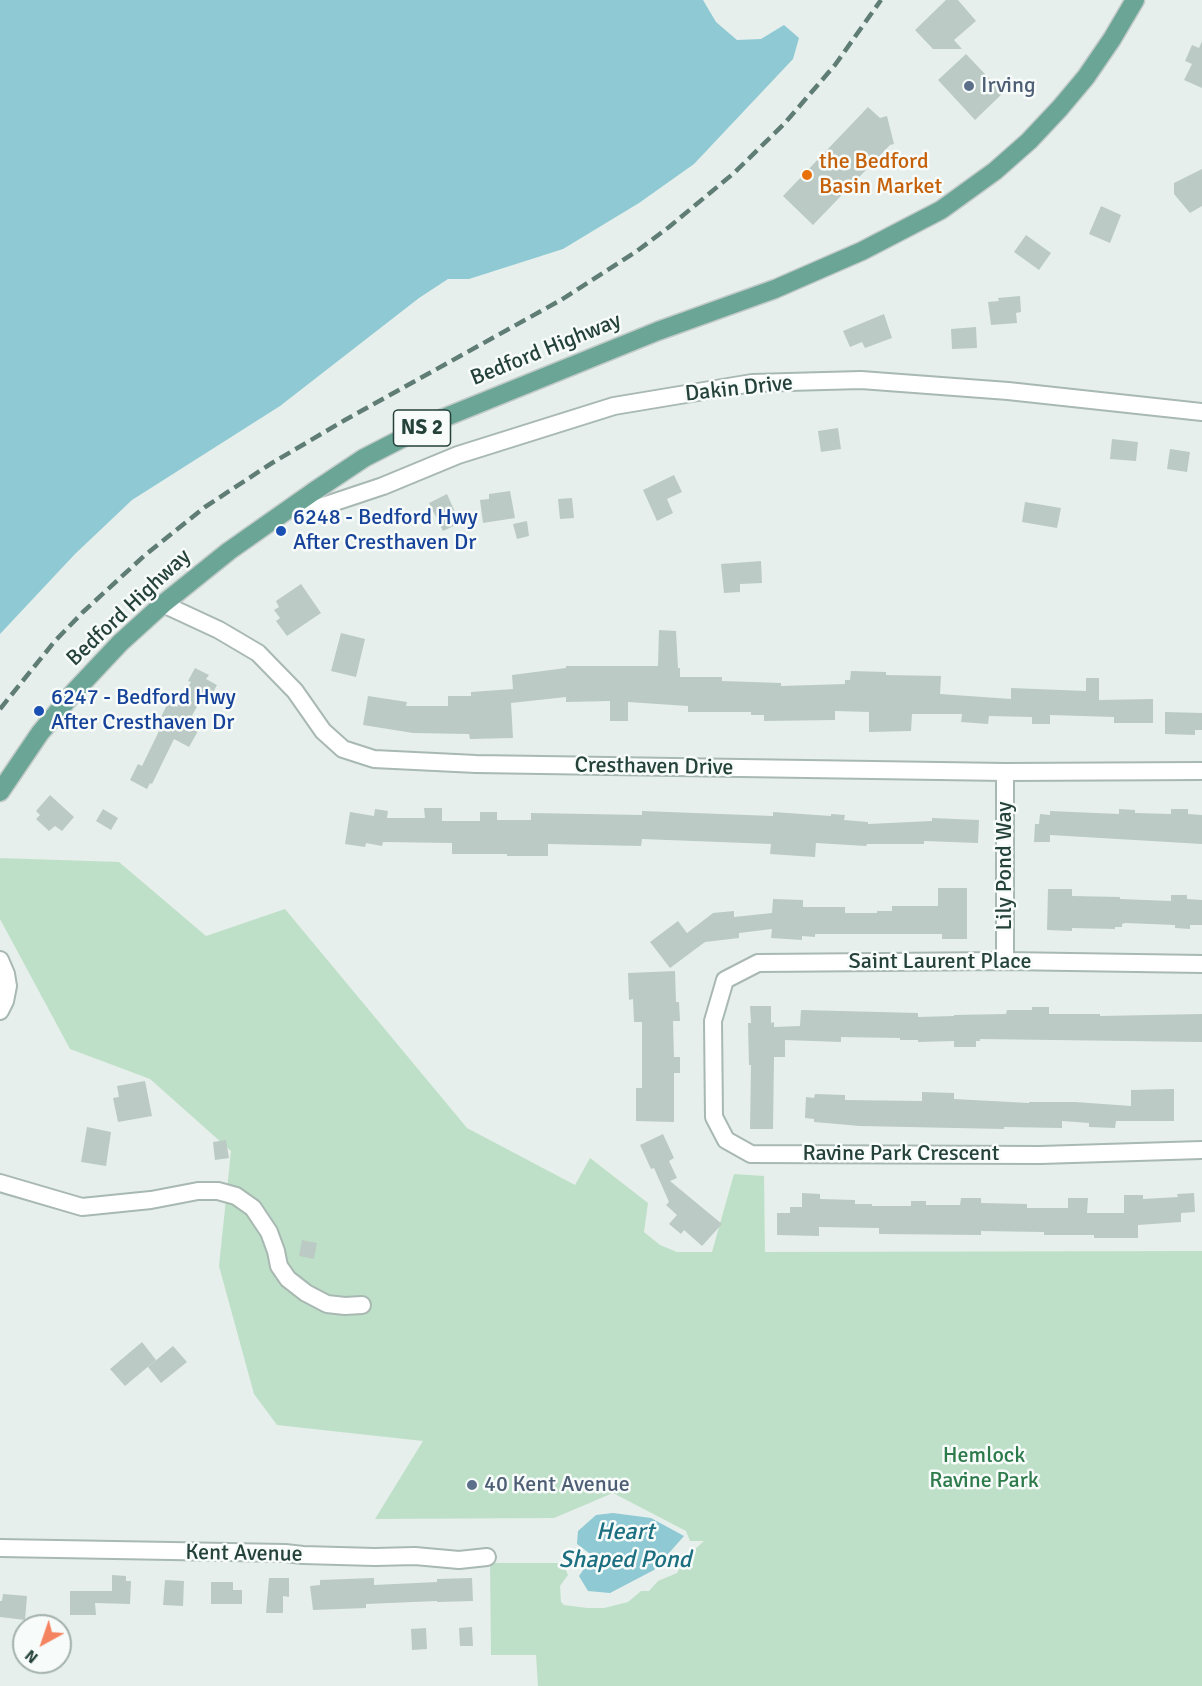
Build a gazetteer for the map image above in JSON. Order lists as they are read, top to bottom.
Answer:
{
  "streets": {
    "main road": ["Bedford Highway", "NS 2"],
    "street": [
      "Dakin Drive",
      "Cresthaven Drive",
      "Lily Pond Way",
      "Saint Laurent Place",
      "Ravine Park Crescent",
      "Kent Avenue"
    ]
  },
  "crossings": [
    ["Bedford Highway", "Dakin Drive"],
    ["Bedford Highway", "Cresthaven Drive"],
    ["Cresthaven Drive", "Lily Pond Way"],
    ["Lily Pond Way", "Saint Laurent Place"],
    ["Saint Laurent Place", "Ravine Park Crescent"]
  ],
  "water": ["Heart Shaped Pond"],
  "parks": ["Hemlock Ravine Park"],
  "places": [
    "Irving",
    "the Bedford Basin Market",
    "6248 - Bedford Hwy After Cresthaven Dr",
    "6247 - Bedford Hwy After Cresthaven Dr",
    "40 Kent Avenue"
  ],
  "north": "bottom left"
}
